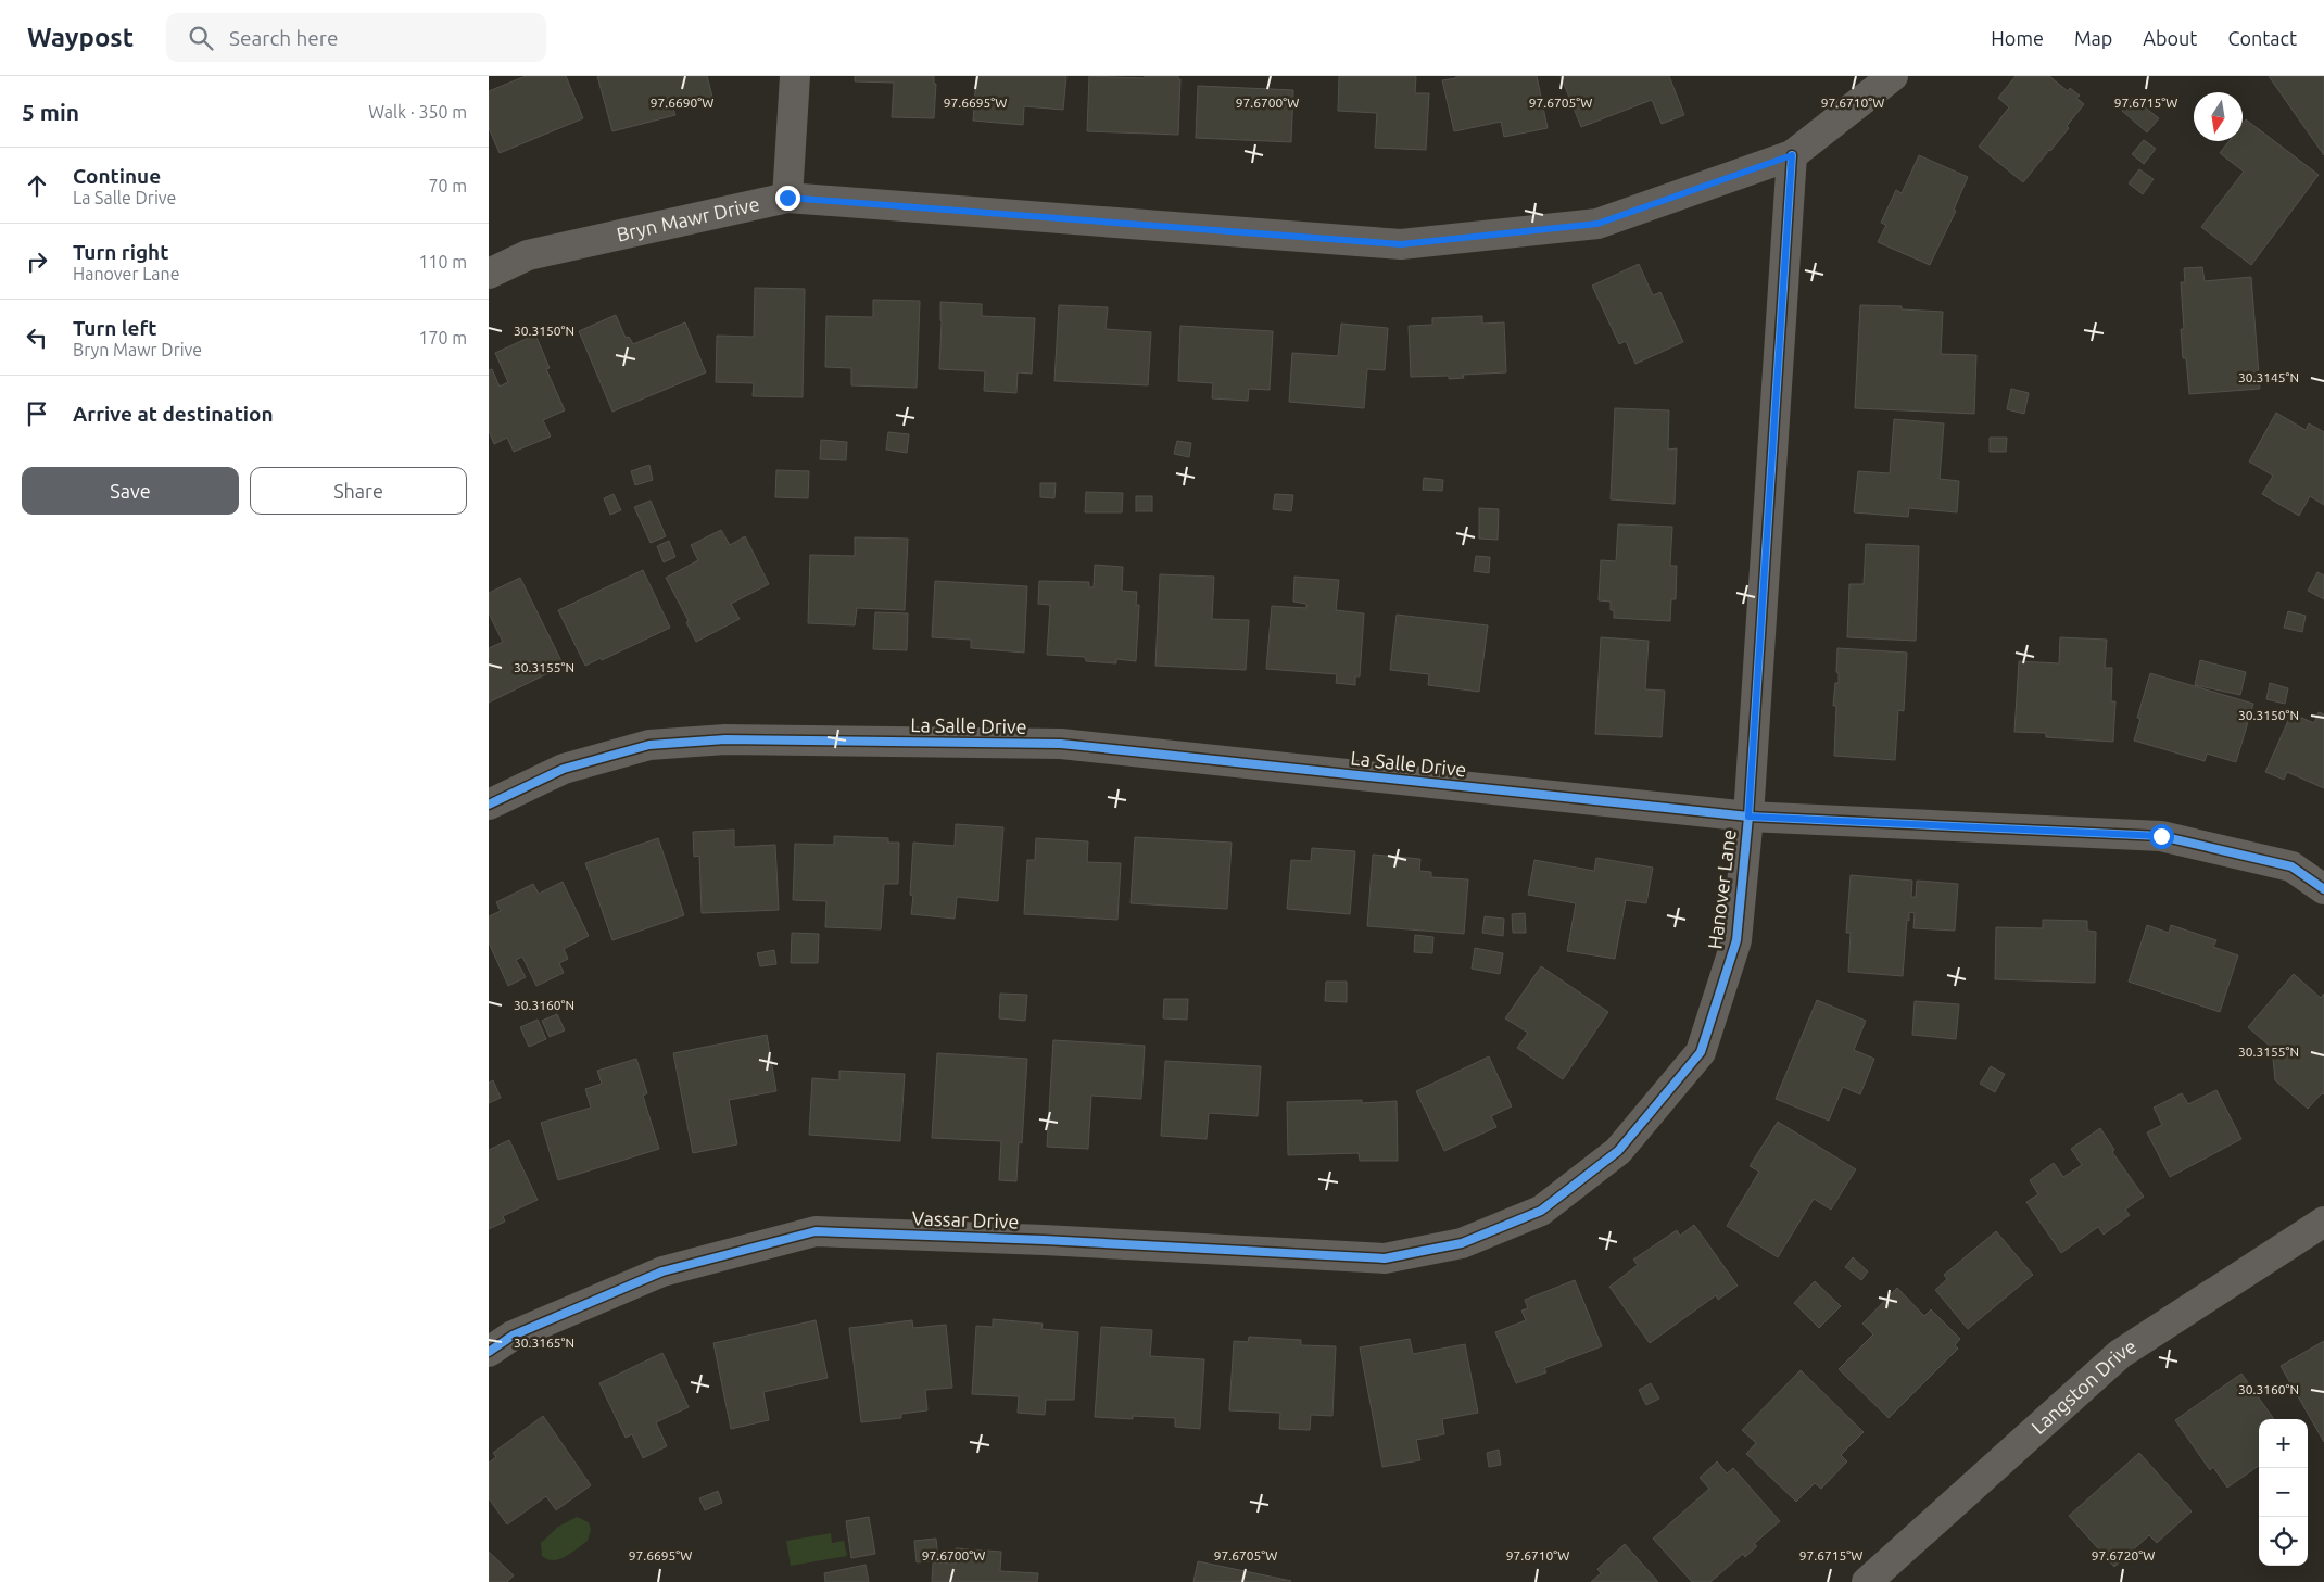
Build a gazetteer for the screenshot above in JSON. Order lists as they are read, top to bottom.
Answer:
{
  "streets": {
    "street": [
      "Bryn Mawr Drive",
      "La Salle Drive",
      "Hanover Lane",
      "Vassar Drive",
      "Langston Drive"
    ]
  },
  "crossings": [
    ["Bryn Mawr Drive", "Hanover Lane"],
    ["La Salle Drive", "Hanover Lane"],
    ["Hanover Lane", "Vassar Drive"]
  ],
  "north": "bottom",
  "page": {
    "header": "Waypost",
    "search": "Search here",
    "nav": [
      "Home",
      "Map",
      "About",
      "Contact"
    ],
    "heading": ["5 min", "Walk · 350 m"],
    "list": [
      ["Continue", "La Salle Drive", "70 m"],
      ["Turn right", "Hanover Lane", "110 m"],
      ["Turn left", "Bryn Mawr Drive", "170 m"],
      "Arrive at destination"
    ],
    "buttons": ["Save", "Share"],
    "map_buttons": ["+", "−"]
  },
  "coordinates": [
    "97.6690°W",
    "97.6695°W",
    "97.6700°W",
    "97.6705°W",
    "97.6710°W",
    "97.6715°W",
    "30.3150°N",
    "30.3145°N",
    "30.3155°N",
    "30.3160°N",
    "30.3165°N",
    "97.6720°W"
  ]
}
